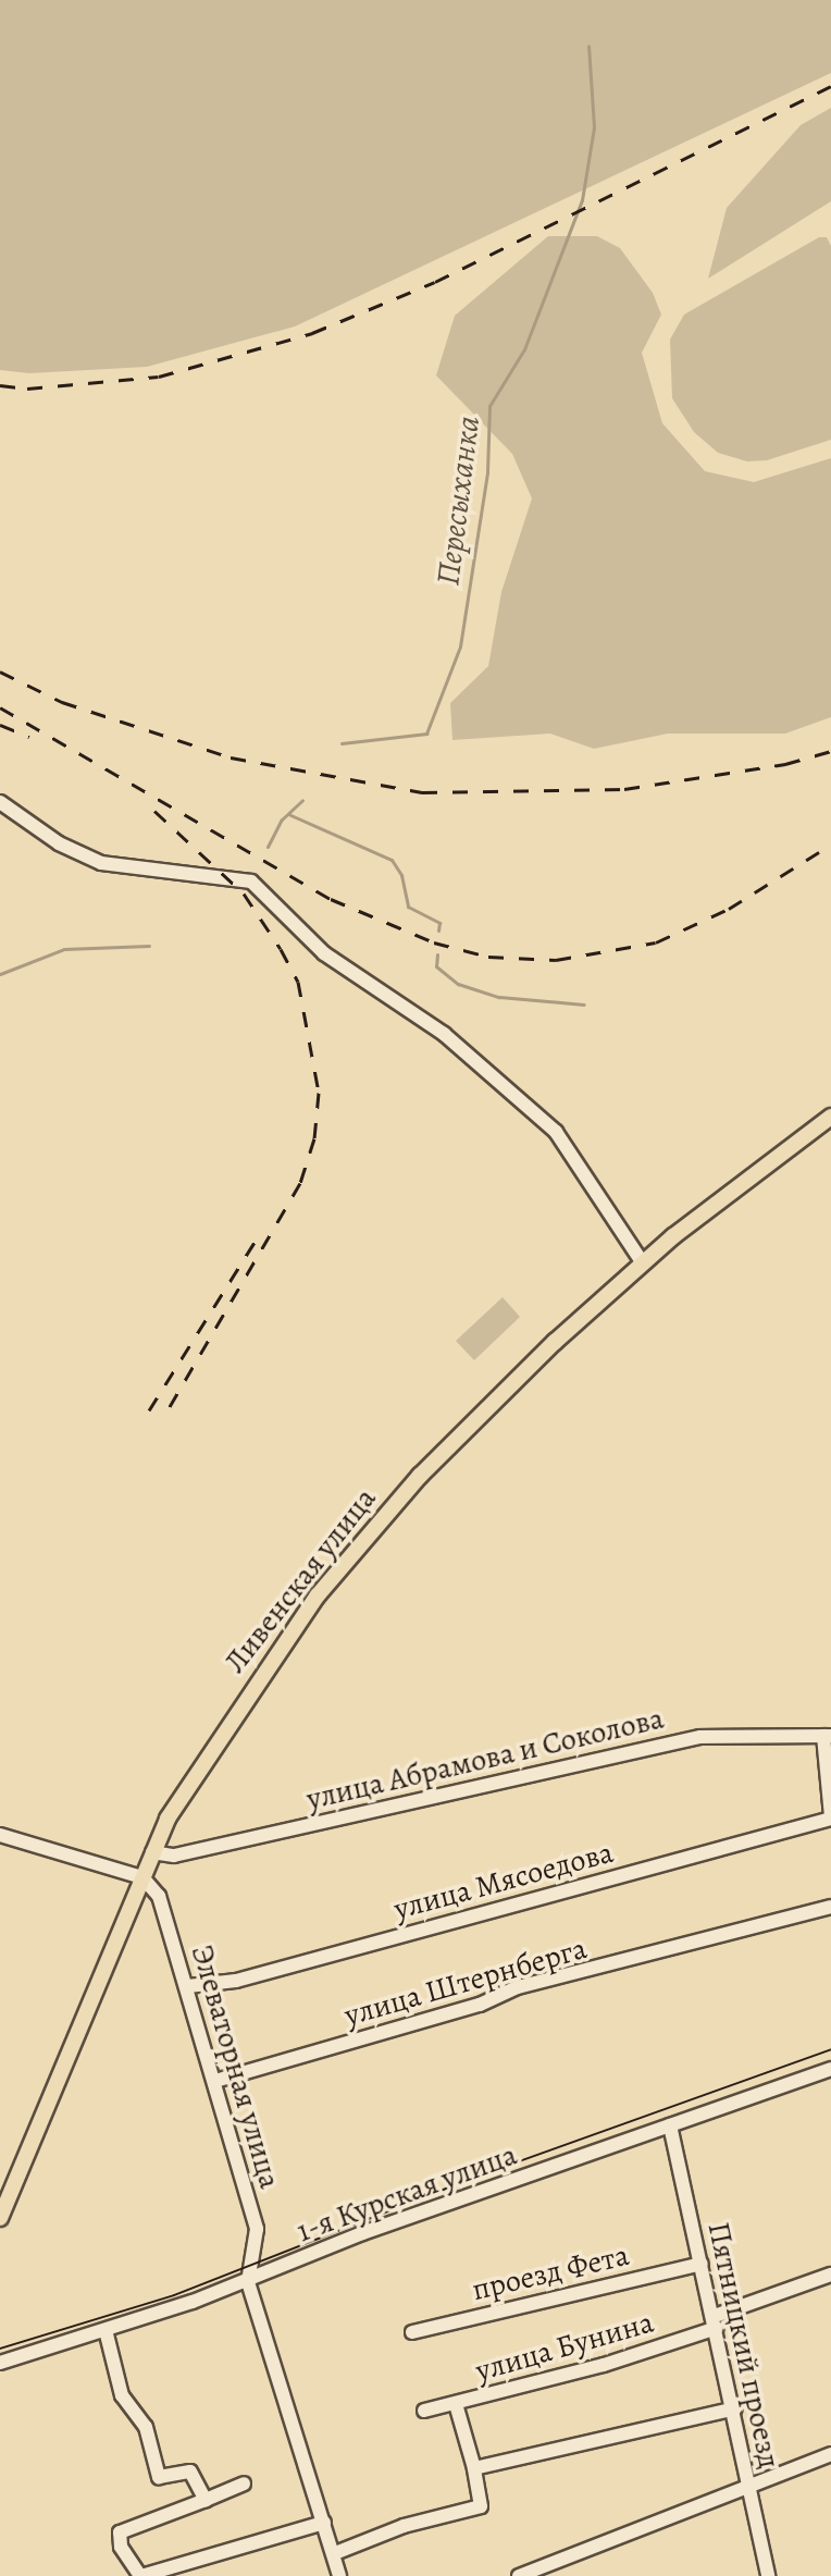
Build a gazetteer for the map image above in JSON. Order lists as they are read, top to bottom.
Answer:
{
  "streets": {
    "main road": ["Ливенская улица"],
    "street": [
      "улица Абрамова и Соколова",
      "улица Мясоедова",
      "улица Штернберга",
      "Элеваторная улица",
      "1-я Курская улица",
      "проезд Фета",
      "Пятницкий проезд",
      "улица Бунина"
    ]
  },
  "crossings": [
    ["Ливенская улица", "улица Абрамова и Соколова"],
    ["Ливенская улица", "Элеваторная улица"],
    ["улица Абрамова и Соколова", "улица Мясоедова"],
    ["улица Мясоедова", "Элеваторная улица"],
    ["улица Штернберга", "Элеваторная улица"],
    ["Элеваторная улица", "1-я Курская улица"],
    ["1-я Курская улица", "Пятницкий проезд"],
    ["проезд Фета", "Пятницкий проезд"],
    ["Пятницкий проезд", "улица Бунина"]
  ],
  "water": ["Пересыханка"]
}
